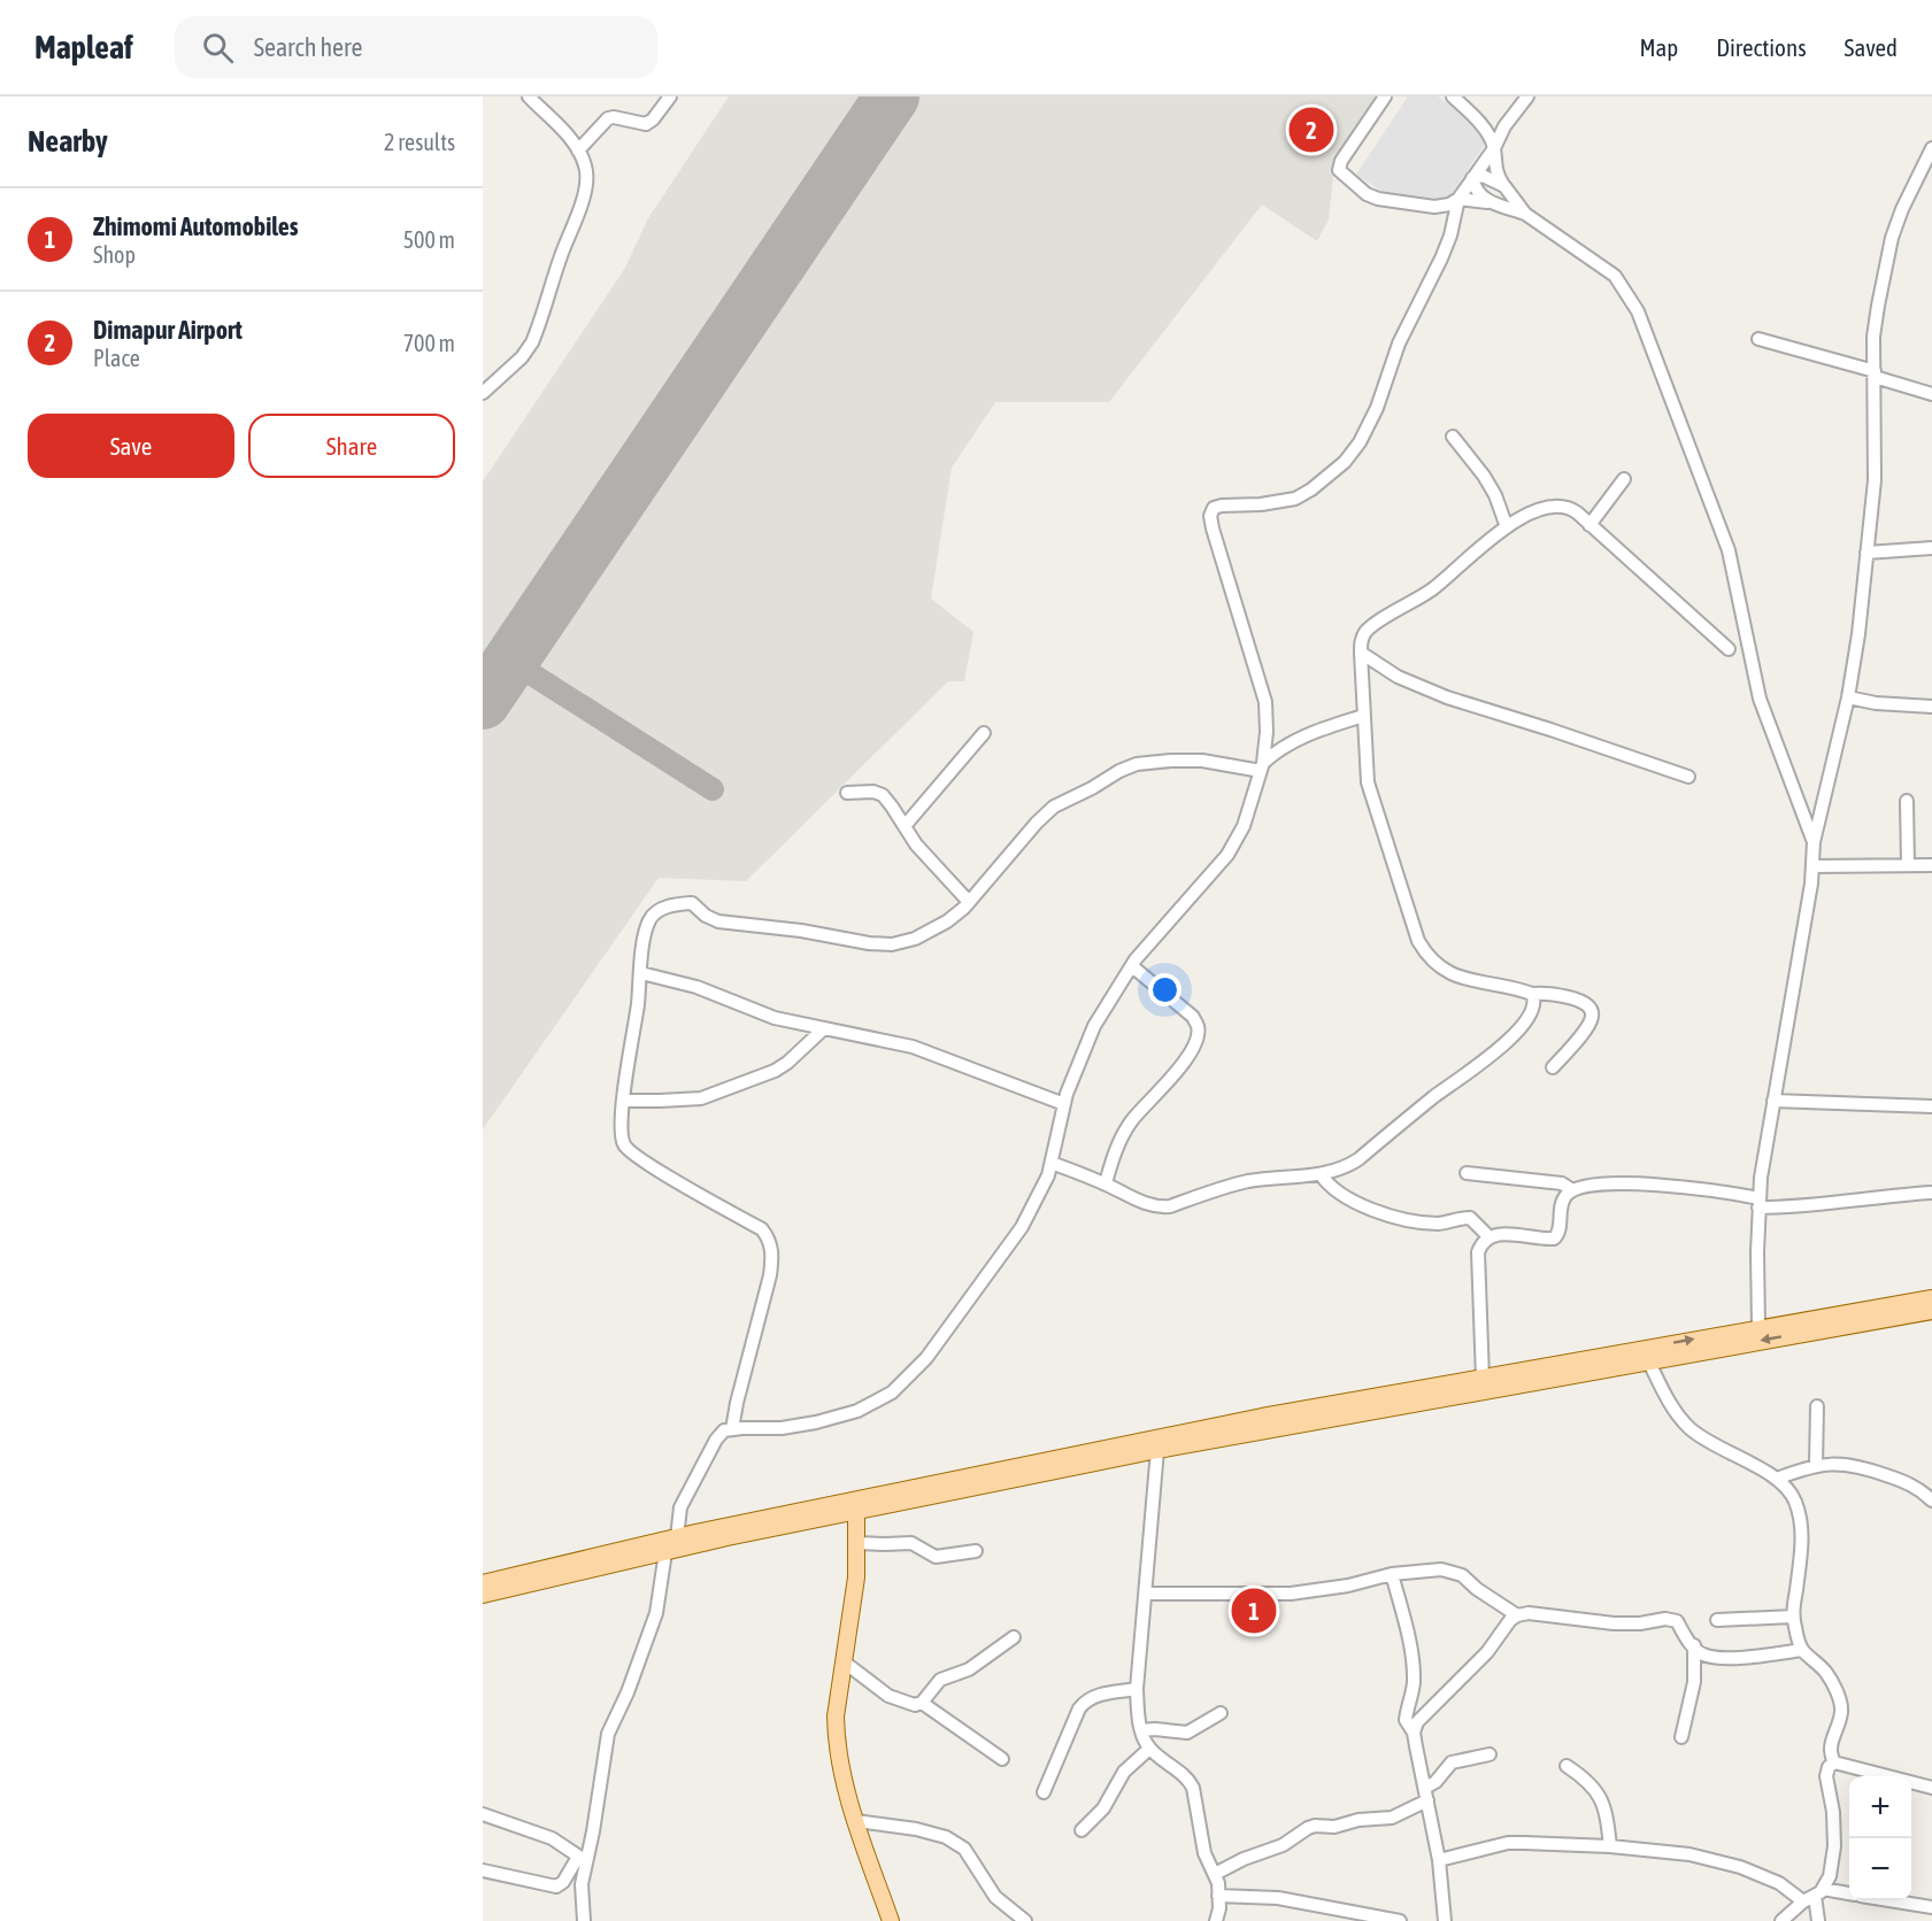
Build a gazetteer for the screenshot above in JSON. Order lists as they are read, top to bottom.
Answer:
{
  "page": {
    "header": "Mapleaf",
    "search": "Search here",
    "nav": ["Map", "Directions", "Saved"],
    "heading": ["Nearby", "2 results"],
    "pins": ["2", "1"],
    "list": [
      {
        "mark": "1",
        "name": "Zhimomi Automobiles",
        "note": "Shop",
        "value": "500 m"
      },
      {
        "mark": "2",
        "name": "Dimapur Airport",
        "note": "Place",
        "value": "700 m"
      }
    ],
    "buttons": ["Save", "Share"],
    "map_buttons": ["+", "−"]
  }
}
